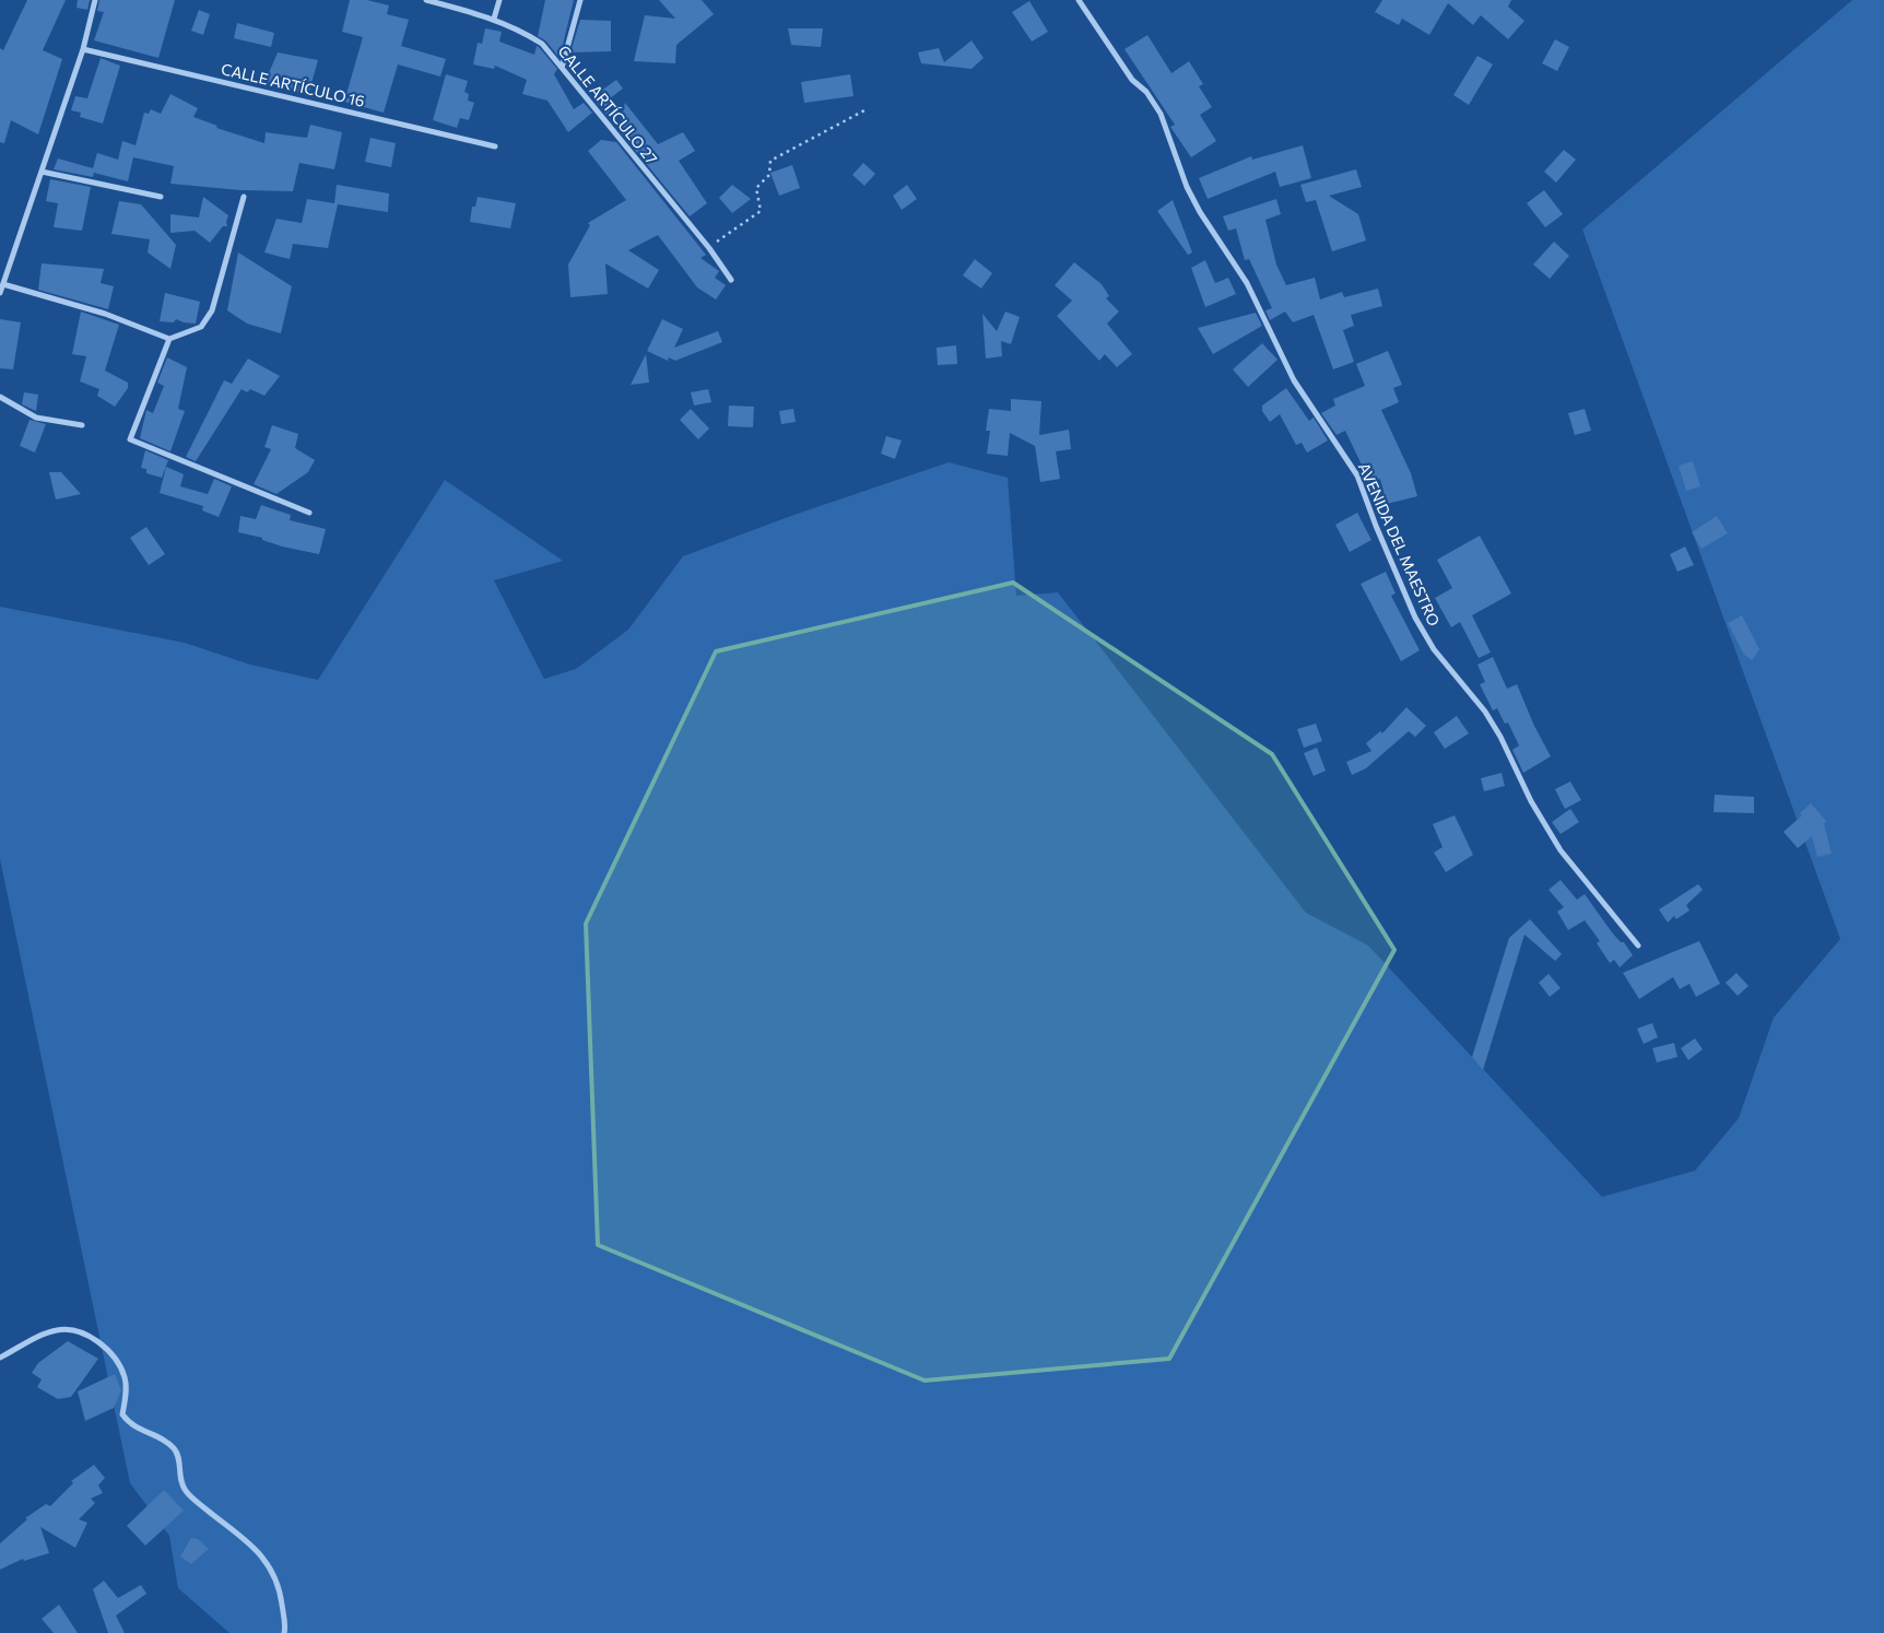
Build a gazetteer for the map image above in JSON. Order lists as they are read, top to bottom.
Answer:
{
  "streets": {
    "street": ["CALLE ARTÍCULO 16", "CALLE ARTÍCULO 27", "AVENIDA DEL MAESTRO"]
  }
}
